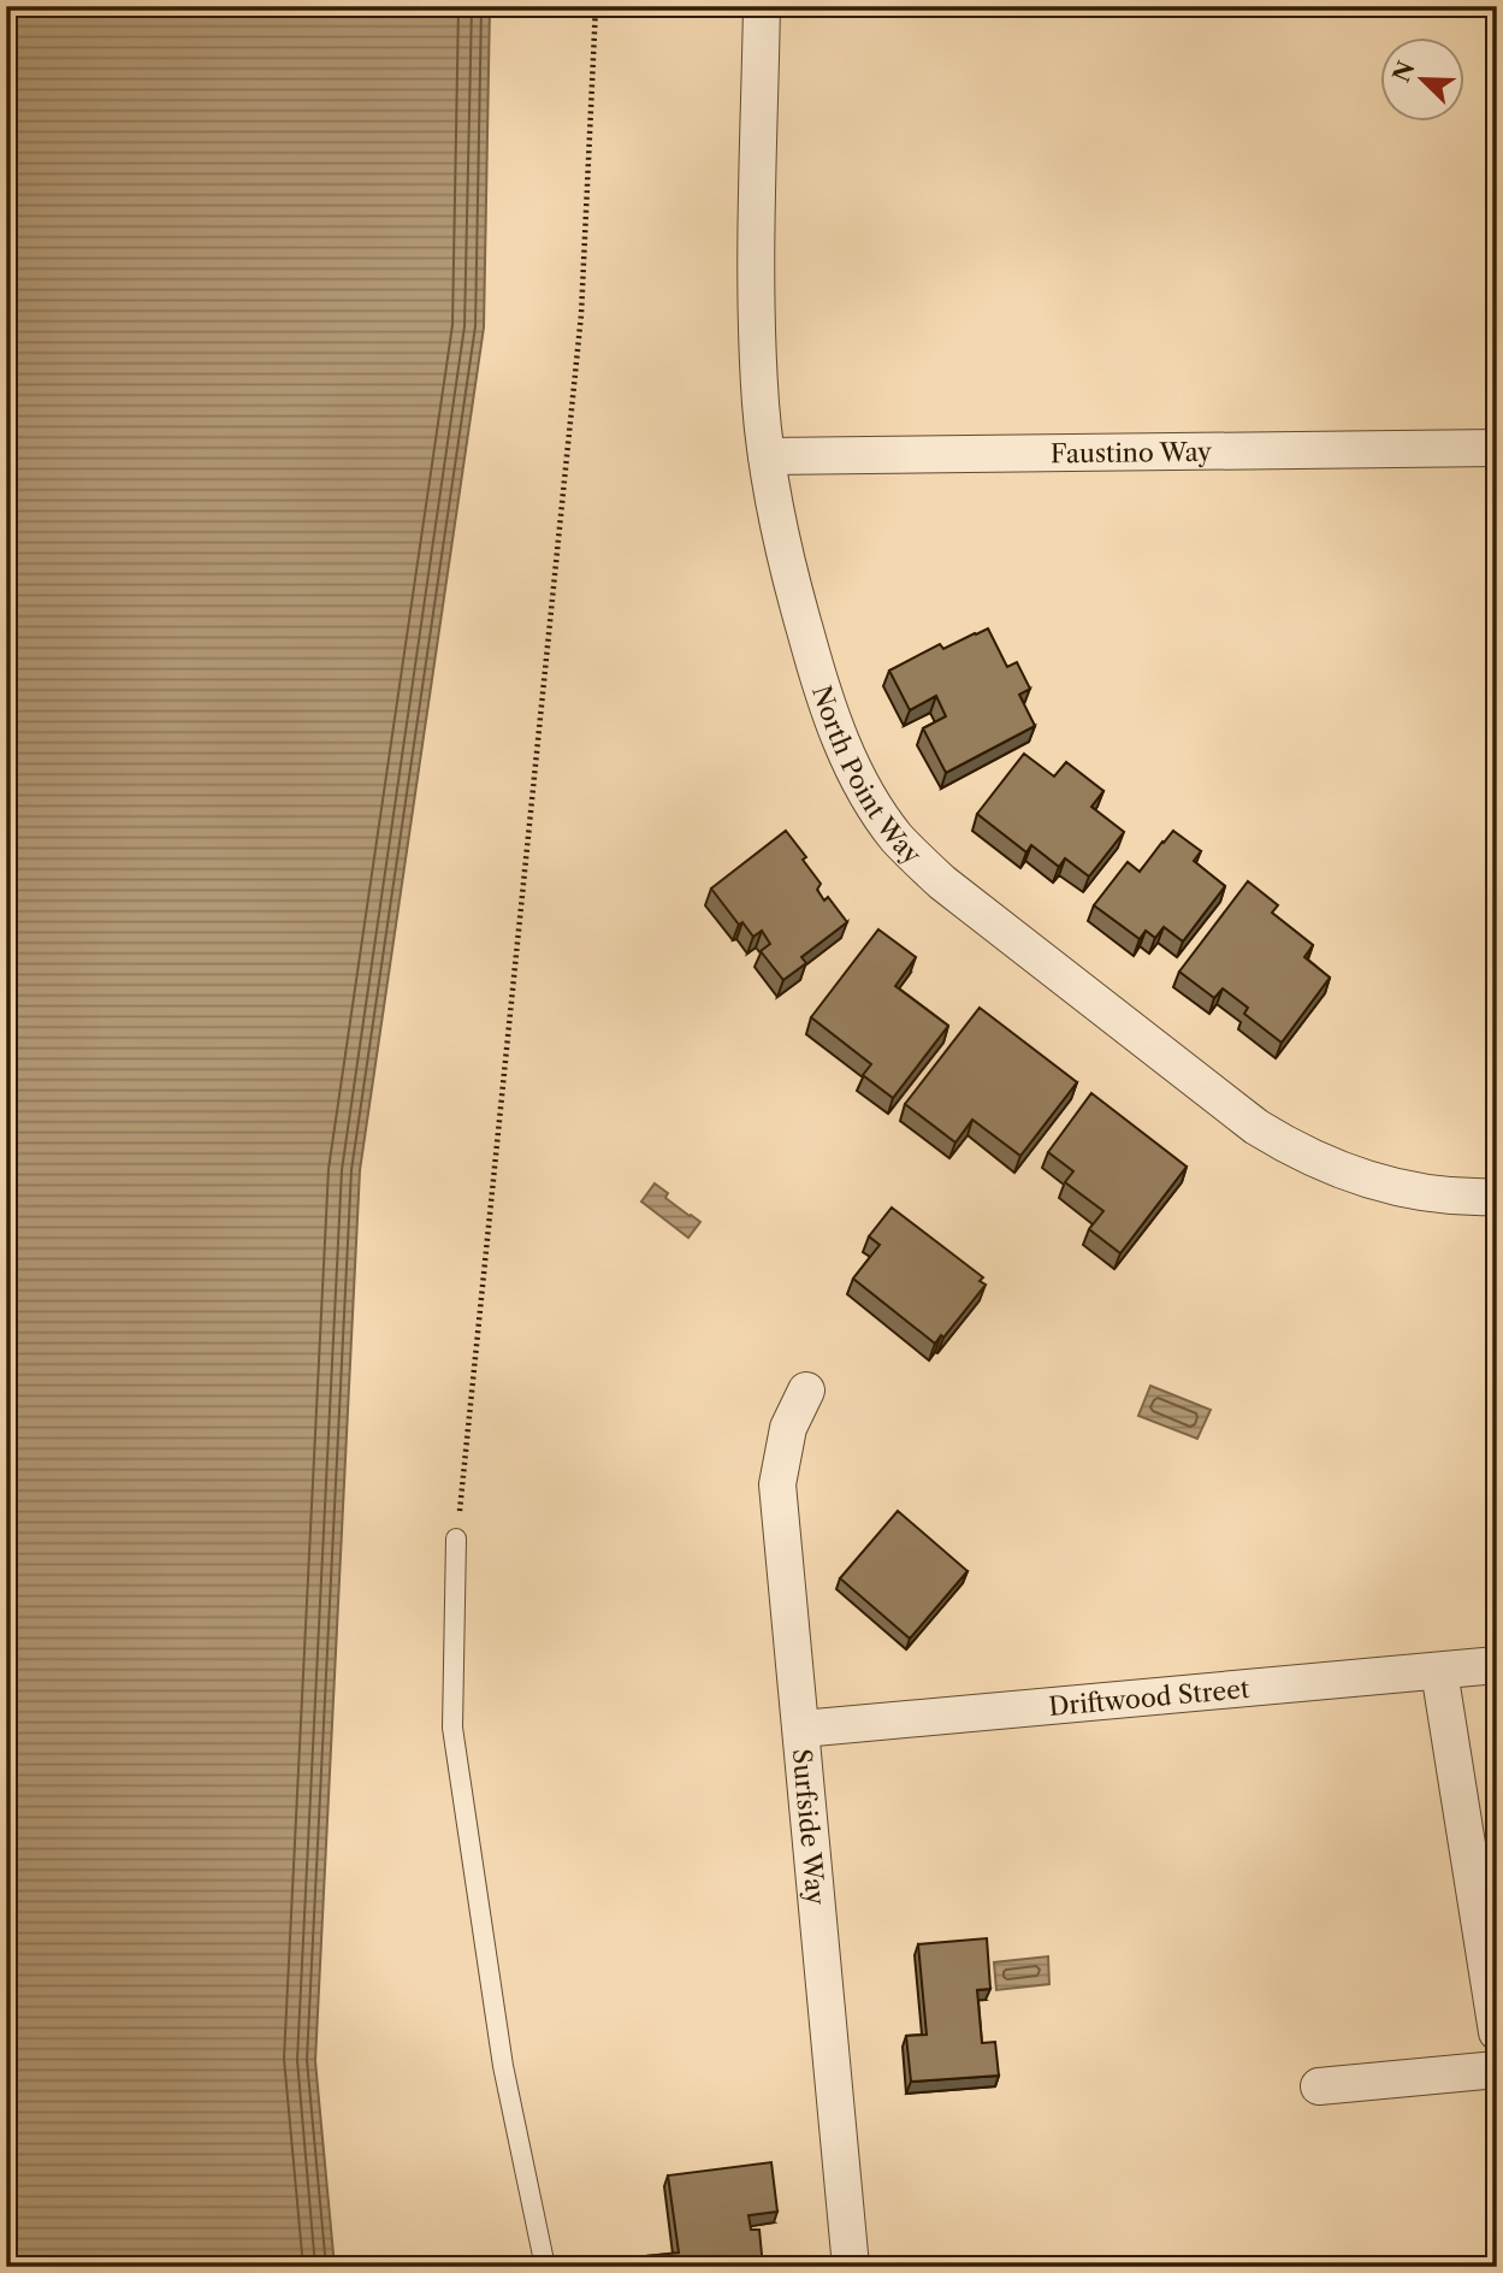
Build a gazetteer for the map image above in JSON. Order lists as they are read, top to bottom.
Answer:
{
  "streets": {
    "street": [
      "Faustino Way",
      "North Point Way",
      "Driftwood Street",
      "Surfside Way"
    ]
  },
  "crossings": [
    ["Faustino Way", "North Point Way"],
    ["Driftwood Street", "Surfside Way"]
  ],
  "north": "top left"
}
